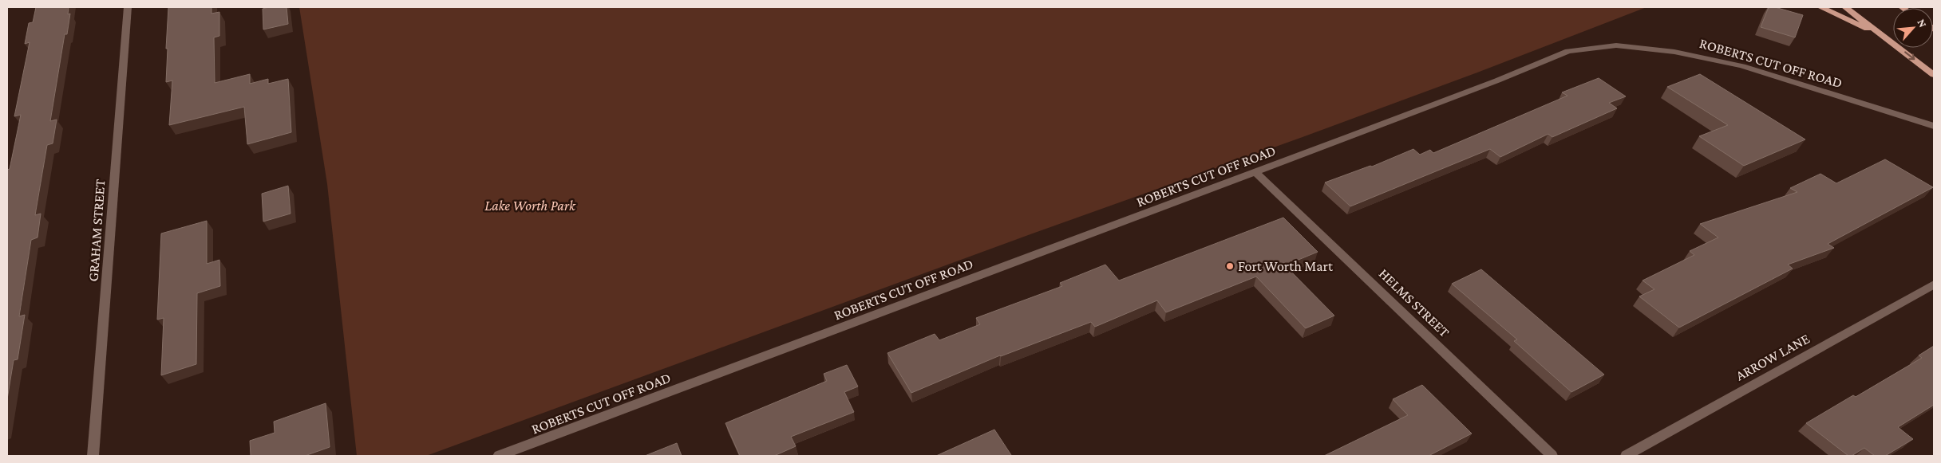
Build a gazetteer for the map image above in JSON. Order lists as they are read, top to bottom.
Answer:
{
  "streets": {
    "street": [
      "ROBERTS CUT OFF ROAD",
      "GRAHAM STREET",
      "HELMS STREET",
      "ARROW LANE"
    ]
  },
  "crossings": [
    ["ROBERTS CUT OFF ROAD", "HELMS STREET"]
  ],
  "parks": ["Lake Worth Park"],
  "places": ["Fort Worth Mart"],
  "north": "top right"
}
